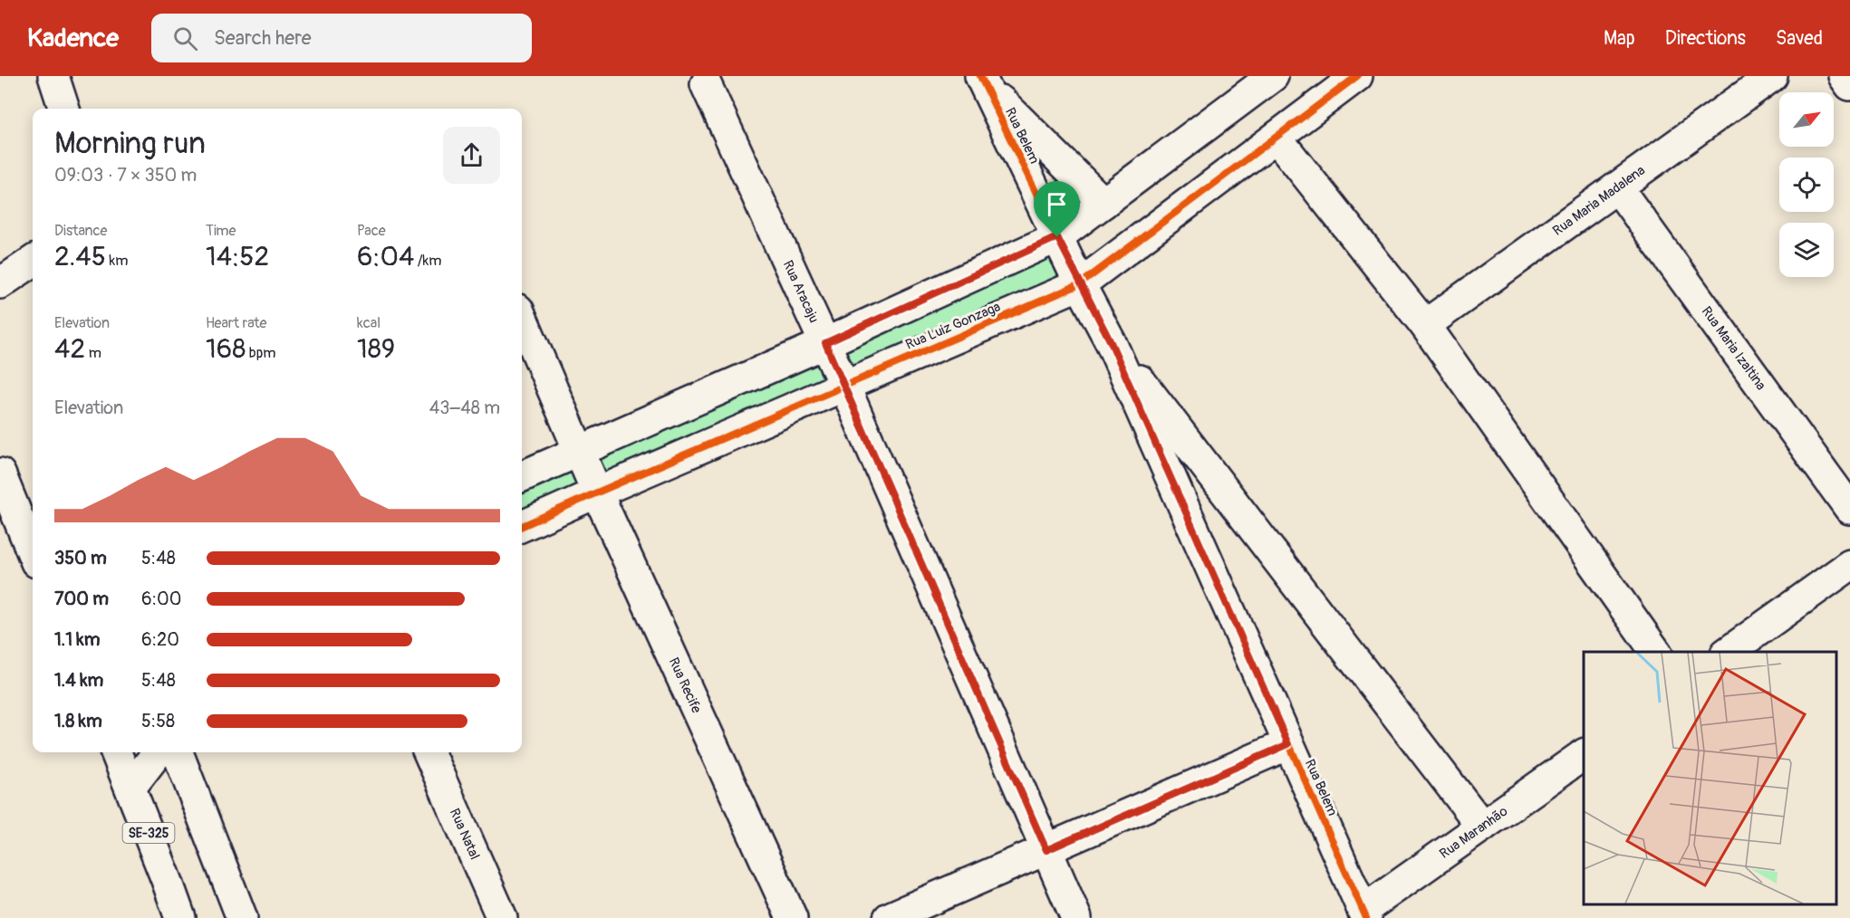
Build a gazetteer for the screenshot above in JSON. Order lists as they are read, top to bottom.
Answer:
{
  "streets": {
    "street": [
      "Rua Belem",
      "Rua Maria Madalena",
      "Rua Aracaju",
      "Rua Luiz Gonzaga",
      "Rua Maria Izaltina",
      "Rua Recife",
      "Rua Maranhão",
      "SE-325",
      "Rua Natal"
    ]
  },
  "crossings": [
    ["Rua Belem", "Rua Luiz Gonzaga"],
    ["Rua Belem", "Rua Maranhão"],
    ["Rua Maria Madalena", "Rua Maria Izaltina"],
    ["Rua Aracaju", "Rua Luiz Gonzaga"],
    ["Rua Luiz Gonzaga", "Rua Recife"]
  ],
  "north": "top right",
  "page": {
    "header": "Kadence",
    "search": "Search here",
    "nav": ["Map", "Directions", "Saved"],
    "heading": ["Morning run", "09:03 · 7 × 350 m"],
    "stats": [
      ["Distance", "2.45 km"],
      ["Time", "14:52"],
      ["Pace", "6:04 /km"],
      ["Elevation", "42 m"],
      ["Heart rate", "168 bpm"],
      ["kcal", "189"]
    ],
    "chart": ["Elevation", "43–48 m"],
    "list": [
      {
        "name": "350 m",
        "note": "5:48"
      },
      {
        "name": "700 m",
        "note": "6:00"
      },
      {
        "name": "1.1 km",
        "note": "6:20"
      },
      {
        "name": "1.4 km",
        "note": "5:48"
      },
      {
        "name": "1.8 km",
        "note": "5:58"
      }
    ]
  }
}
